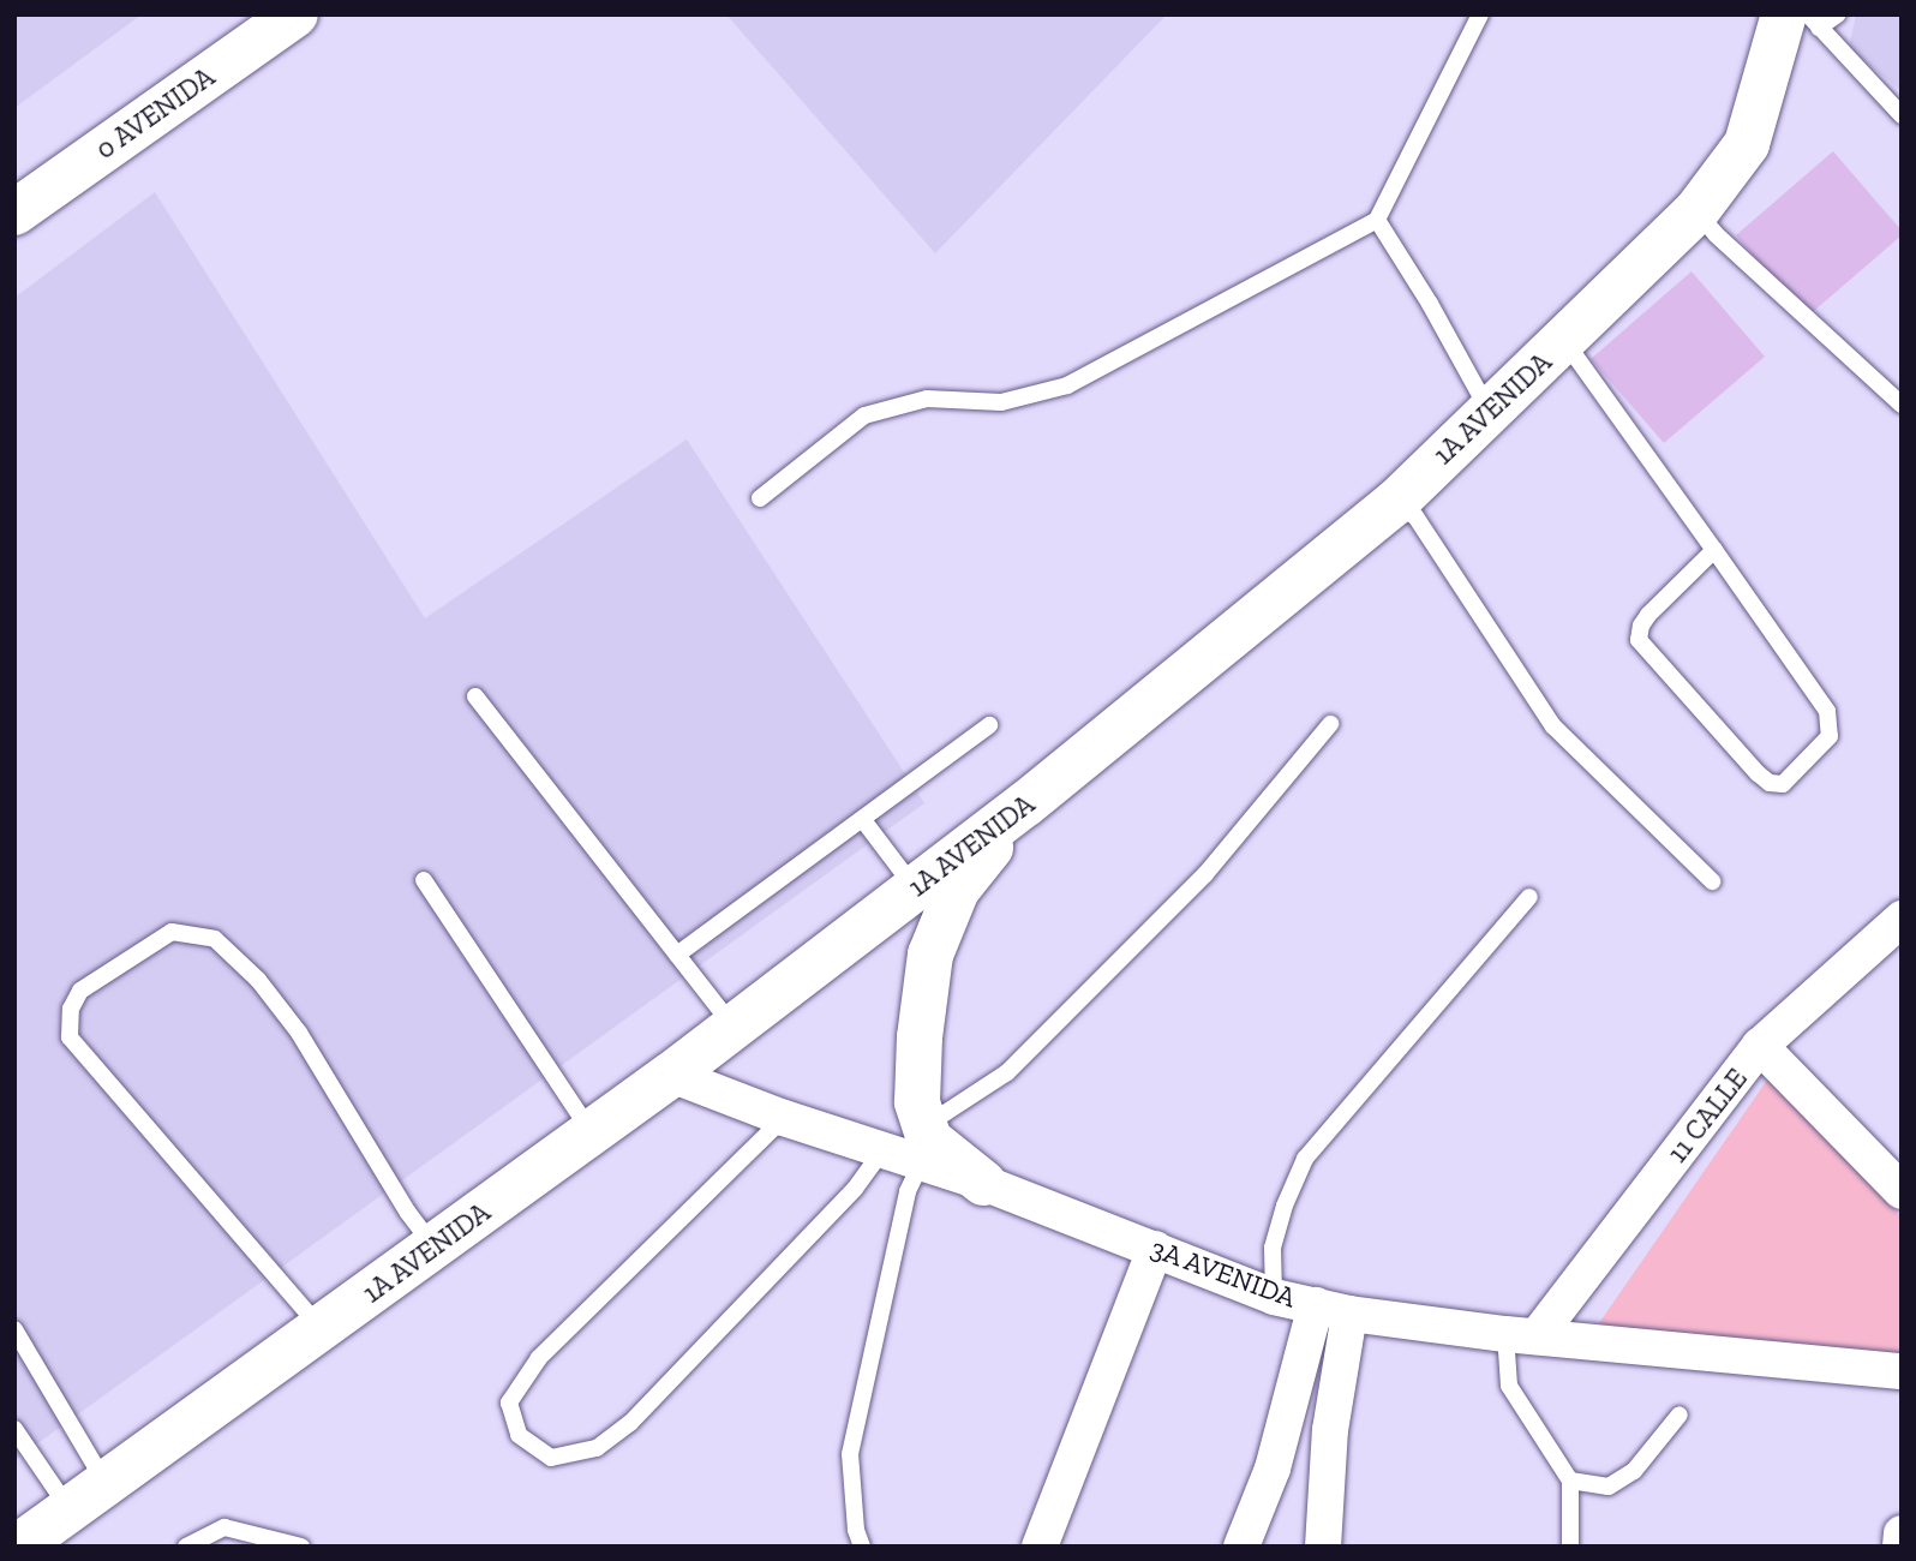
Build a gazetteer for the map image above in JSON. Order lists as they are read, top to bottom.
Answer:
{
  "streets": {
    "street": [
      "0 AVENIDA",
      "1A AVENIDA",
      "11 CALLE",
      "3A AVENIDA"
    ]
  },
  "crossings": [
    ["1A AVENIDA", "3A AVENIDA"],
    ["11 CALLE", "3A AVENIDA"]
  ]
}
